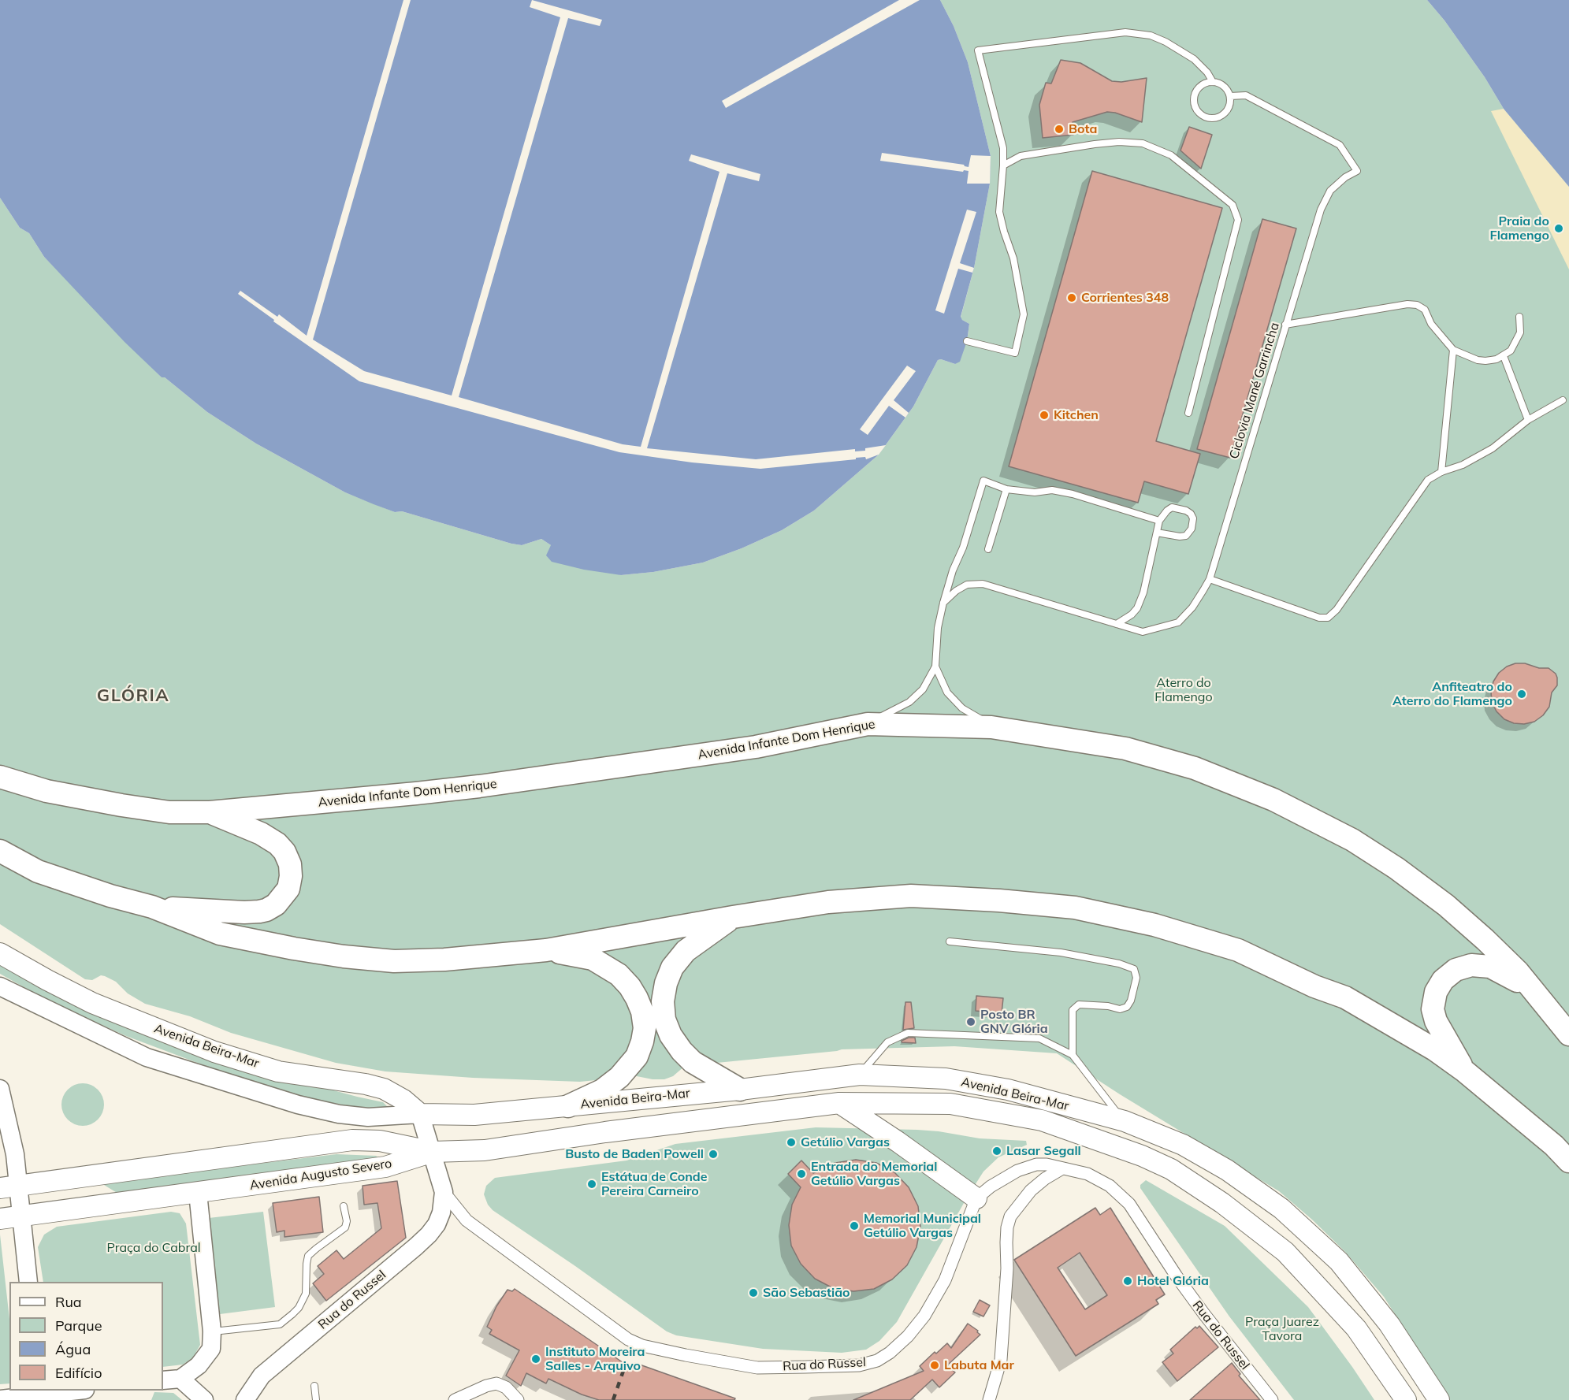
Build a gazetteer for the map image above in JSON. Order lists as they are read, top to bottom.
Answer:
{
  "streets": {
    "highway": ["Avenida Infante Dom Henrique"],
    "main road": ["Avenida Beira-Mar", "Avenida Augusto Severo", "Rua do Russel"],
    "lane": ["Ciclovia Mané Garrincha"]
  },
  "crossings": [
    ["Avenida Beira-Mar", "Avenida Augusto Severo"],
    ["Avenida Beira-Mar", "Rua do Russel"],
    ["Avenida Augusto Severo", "Rua do Russel"]
  ],
  "districts": ["GLÓRIA"],
  "parks": ["Aterro do Flamengo", "Praça do Cabral", "Praça Juarez Tavora"],
  "places": [
    "Bota",
    "Praia do Flamengo",
    "Corrientes 348",
    "Kitchen",
    "Anfiteatro do Aterro do Flamengo",
    "Posto BR GNV Glória",
    "Getúlio Vargas",
    "Lasar Segall",
    "Busto de Baden Powell",
    "Entrada do Memorial Getúlio Vargas",
    "Estátua de Conde Pereira Carneiro",
    "Memorial Municipal Getúlio Vargas",
    "Hotel Glória",
    "São Sebastião",
    "Instituto Moreira Salles - Arquivo",
    "Labuta Mar"
  ],
  "legend": [
    "Rua",
    "Parque",
    "Água",
    "Edifício"
  ]
}
